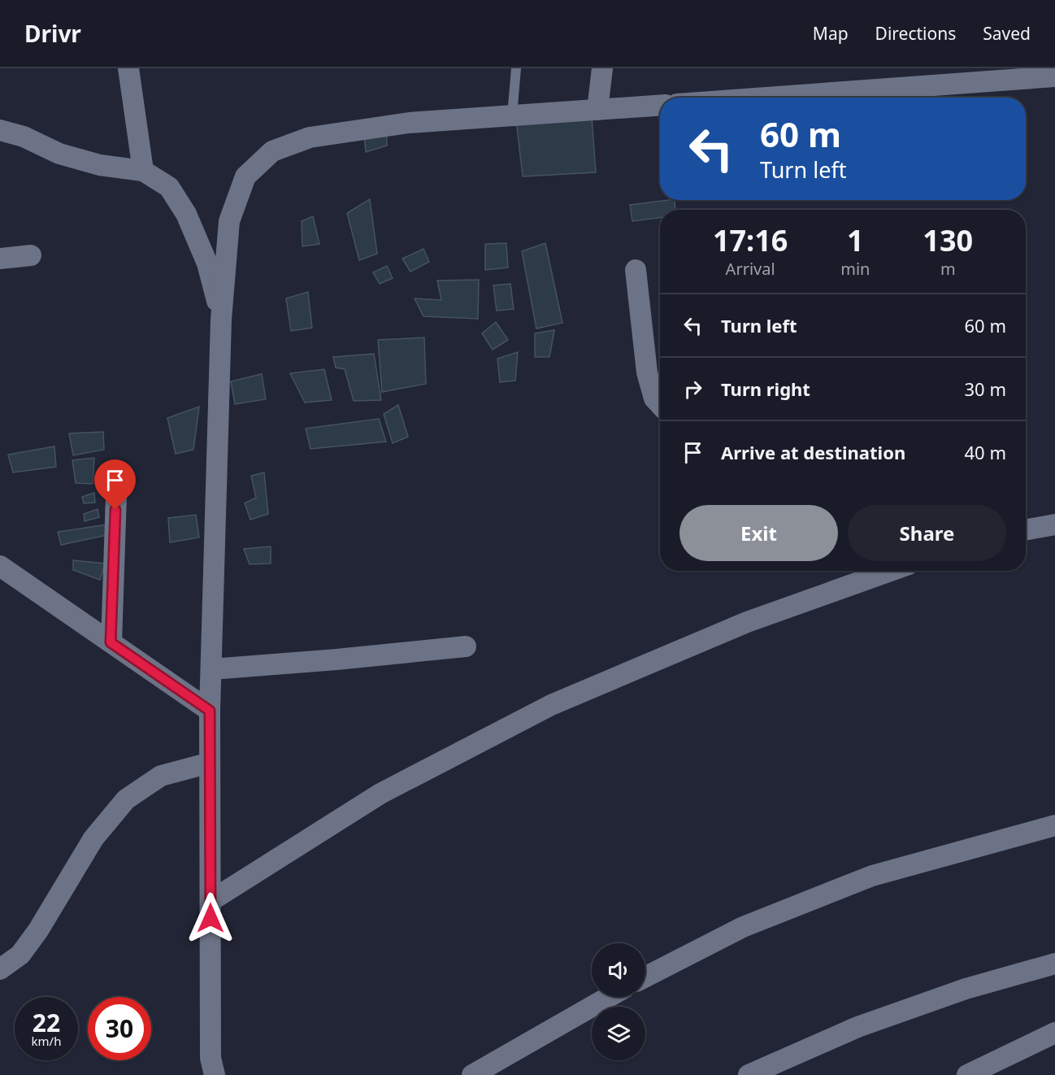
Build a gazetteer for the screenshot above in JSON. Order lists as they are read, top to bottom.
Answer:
{
  "page": {
    "header": "Drivr",
    "nav": ["Map", "Directions", "Saved"],
    "turn": ["60 m", "Turn left"],
    "eta": [
      "17:16",
      "Arrival",
      "1",
      "min",
      "130",
      "m"
    ],
    "list": [
      {
        "name": "Turn left",
        "value": "60 m"
      },
      {
        "name": "Turn right",
        "value": "30 m"
      },
      {
        "name": "Arrive at destination",
        "value": "40 m"
      }
    ],
    "buttons": ["Exit", "Share"],
    "speed": "22 km/h",
    "limit": "30"
  }
}
